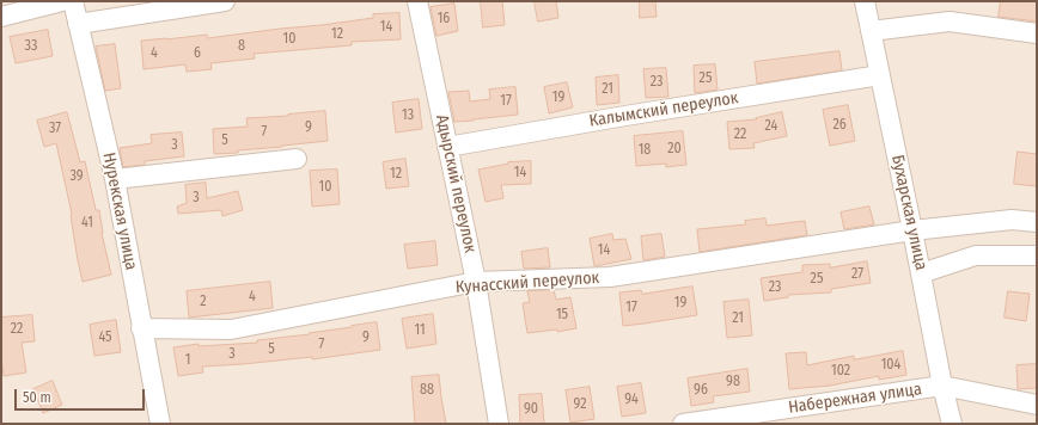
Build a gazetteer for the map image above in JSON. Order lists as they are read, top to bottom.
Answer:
{
  "streets": {
    "street": [
      "Калымский переулок",
      "Адырский переулок",
      "Нурекская улица",
      "Бухарская улица",
      "Кунасский переулок",
      "Набережная улица"
    ]
  },
  "crossings": [
    ["Калымский переулок", "Адырский переулок"],
    ["Калымский переулок", "Бухарская улица"],
    ["Адырский переулок", "Кунасский переулок"],
    ["Нурекская улица", "Кунасский переулок"],
    ["Бухарская улица", "Кунасский переулок"],
    ["Бухарская улица", "Набережная улица"]
  ],
  "house_numbers": [
    "16",
    "14",
    "12",
    "10",
    "33",
    "8",
    "4",
    "6",
    "25",
    "23",
    "21",
    "19",
    "17",
    "13",
    "26",
    "24",
    "9",
    "37",
    "7",
    "22",
    "5",
    "3",
    "20",
    "18",
    "14",
    "12",
    "39",
    "10",
    "3",
    "41",
    "14",
    "27",
    "25",
    "23",
    "4",
    "2",
    "19",
    "17",
    "15",
    "21",
    "22",
    "11",
    "45",
    "9",
    "7",
    "5",
    "3",
    "1",
    "104",
    "102",
    "98",
    "88",
    "96",
    "94",
    "92",
    "90"
  ],
  "scale_bar": "50 m"
}
